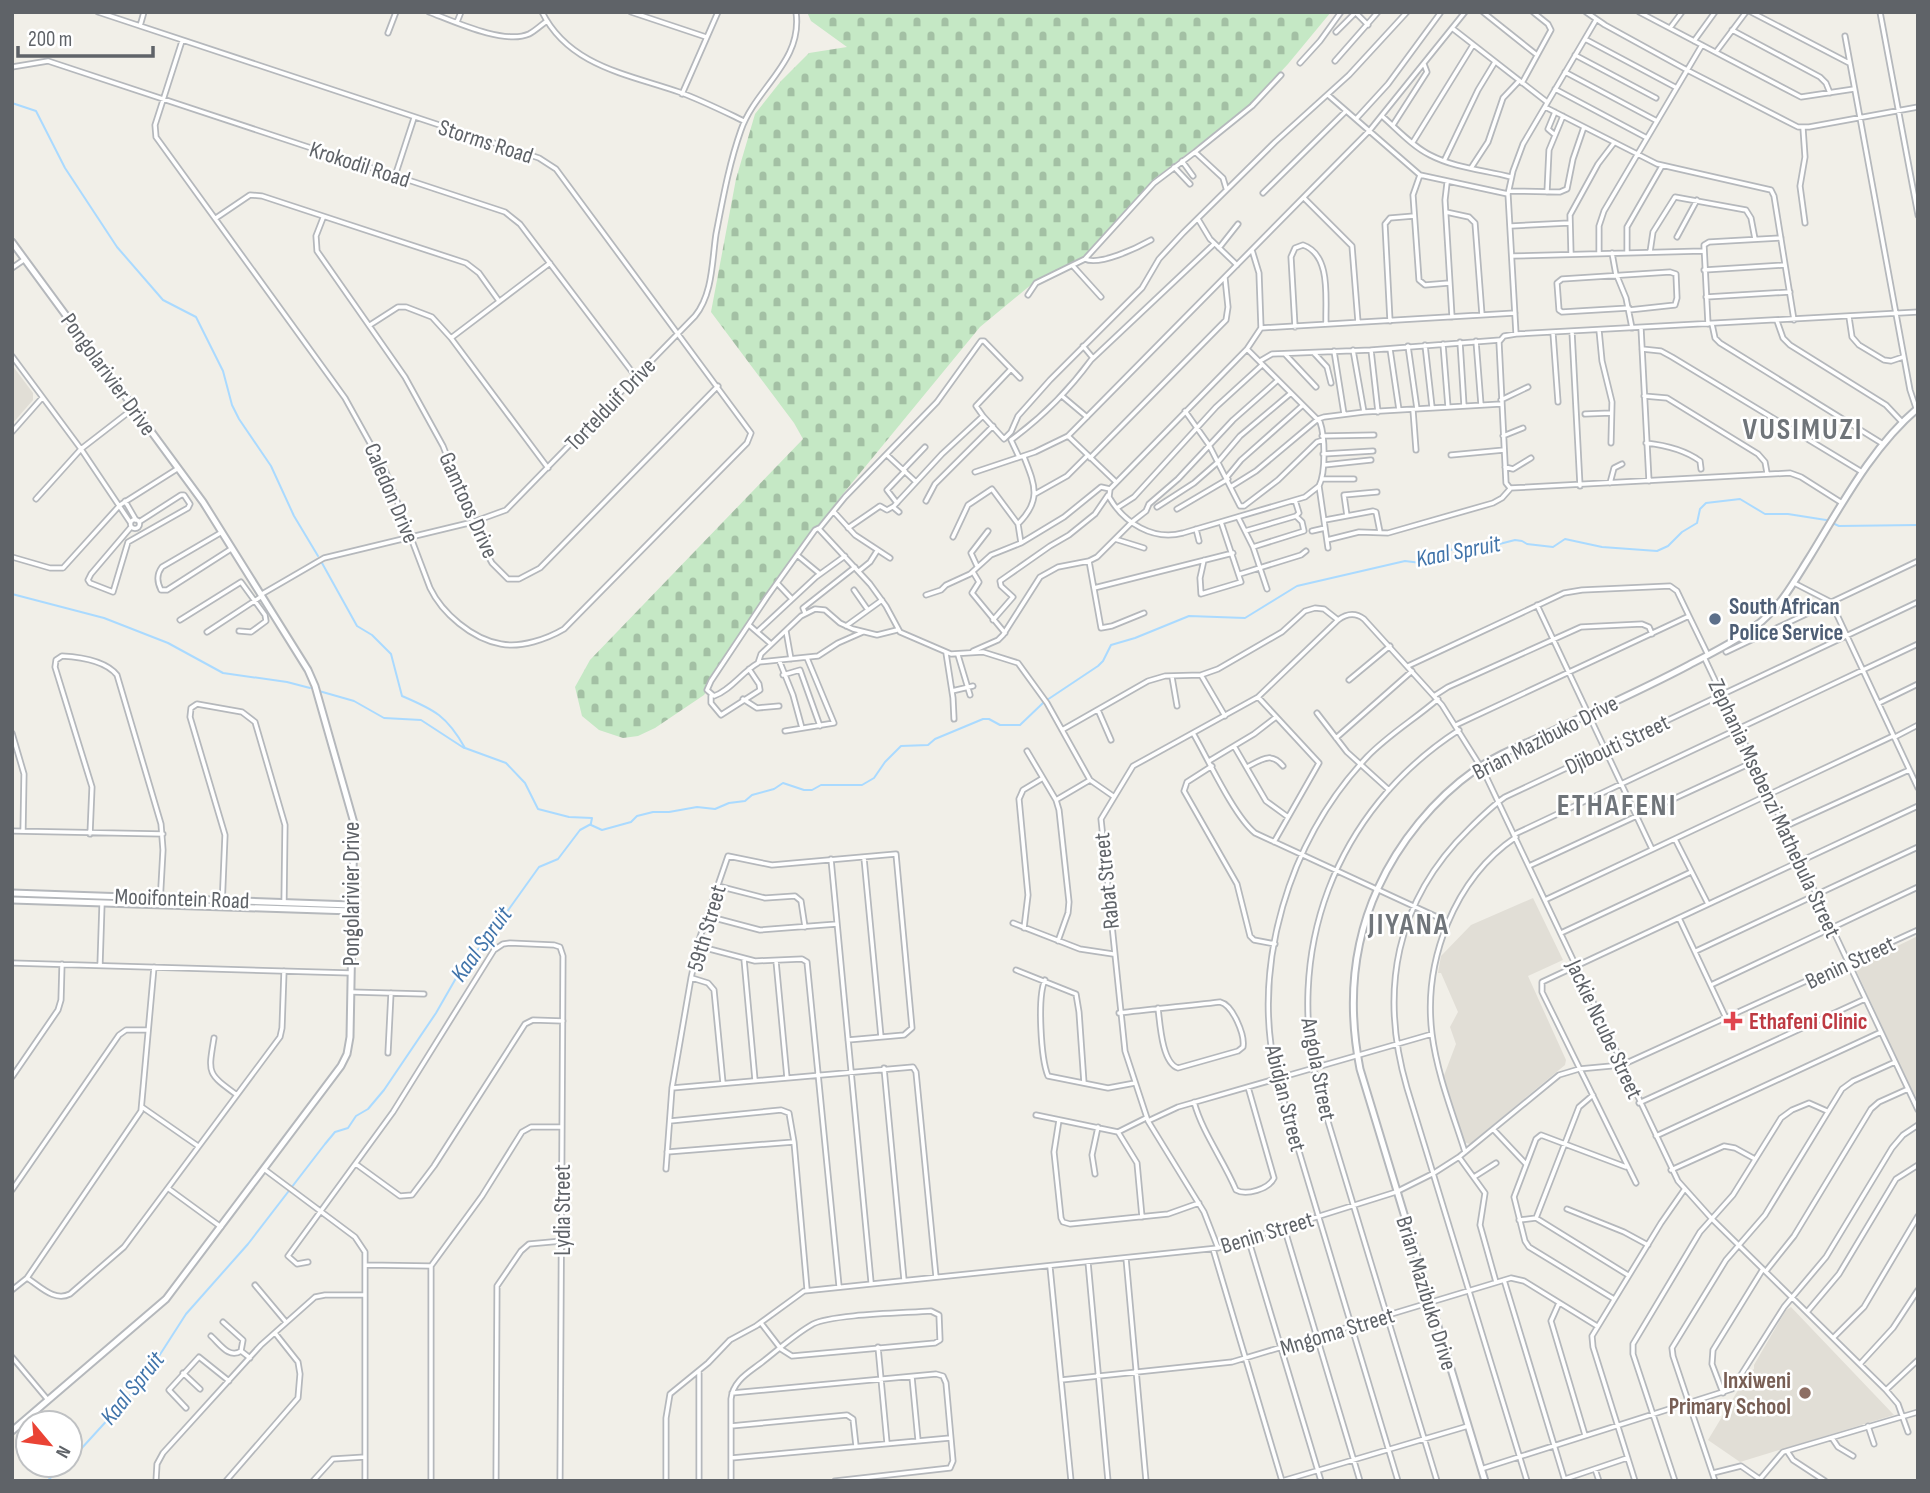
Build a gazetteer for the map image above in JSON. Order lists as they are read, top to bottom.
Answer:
{
  "streets": {
    "street": [
      "Storms Road",
      "Krokodil Road",
      "Pongolarivier Drive",
      "Tortelduif Drive",
      "Caledon Drive",
      "Gamtoos Drive",
      "Brian Mazibuko Drive",
      "Djibouti Street",
      "Zephania Msebenzi Mathebula Street",
      "Rabat Street",
      "Mooifontein Road",
      "59th Street",
      "Benin Street",
      "Jackie Ncube Street",
      "Angola Street",
      "Abidjan Street",
      "Lydia Street",
      "Mngoma Street"
    ]
  },
  "crossings": [
    ["Storms Road", "Tortelduif Drive"],
    ["Storms Road", "Caledon Drive"],
    ["Storms Road", "Gamtoos Drive"],
    ["Krokodil Road", "Tortelduif Drive"],
    ["Krokodil Road", "Caledon Drive"],
    ["Pongolarivier Drive", "Tortelduif Drive"],
    ["Pongolarivier Drive", "Mooifontein Road"],
    ["Tortelduif Drive", "Caledon Drive"],
    ["Tortelduif Drive", "Gamtoos Drive"],
    ["Brian Mazibuko Drive", "Zephania Msebenzi Mathebula Street"],
    ["Brian Mazibuko Drive", "Benin Street"],
    ["Brian Mazibuko Drive", "Jackie Ncube Street"],
    ["Brian Mazibuko Drive", "Mngoma Street"],
    ["Djibouti Street", "Zephania Msebenzi Mathebula Street"],
    ["Djibouti Street", "Benin Street"],
    ["Djibouti Street", "Jackie Ncube Street"],
    ["Djibouti Street", "Mngoma Street"],
    ["Zephania Msebenzi Mathebula Street", "Benin Street"],
    ["Rabat Street", "Benin Street"],
    ["Rabat Street", "Jackie Ncube Street"],
    ["Rabat Street", "Mngoma Street"],
    ["Benin Street", "Jackie Ncube Street"],
    ["Benin Street", "Angola Street"],
    ["Benin Street", "Abidjan Street"],
    ["Jackie Ncube Street", "Angola Street"],
    ["Jackie Ncube Street", "Abidjan Street"],
    ["Angola Street", "Abidjan Street"],
    ["Angola Street", "Mngoma Street"],
    ["Abidjan Street", "Mngoma Street"]
  ],
  "districts": ["VUSIMUZI", "ETHAFENI", "JIYANA"],
  "water": ["Kaal Spruit"],
  "places": {
    "other": ["South African Police Service", "Inxiweni Primary School"],
    "health": ["Ethafeni Clinic"]
  },
  "scale_bar": "200 m",
  "north": "bottom right"
}
